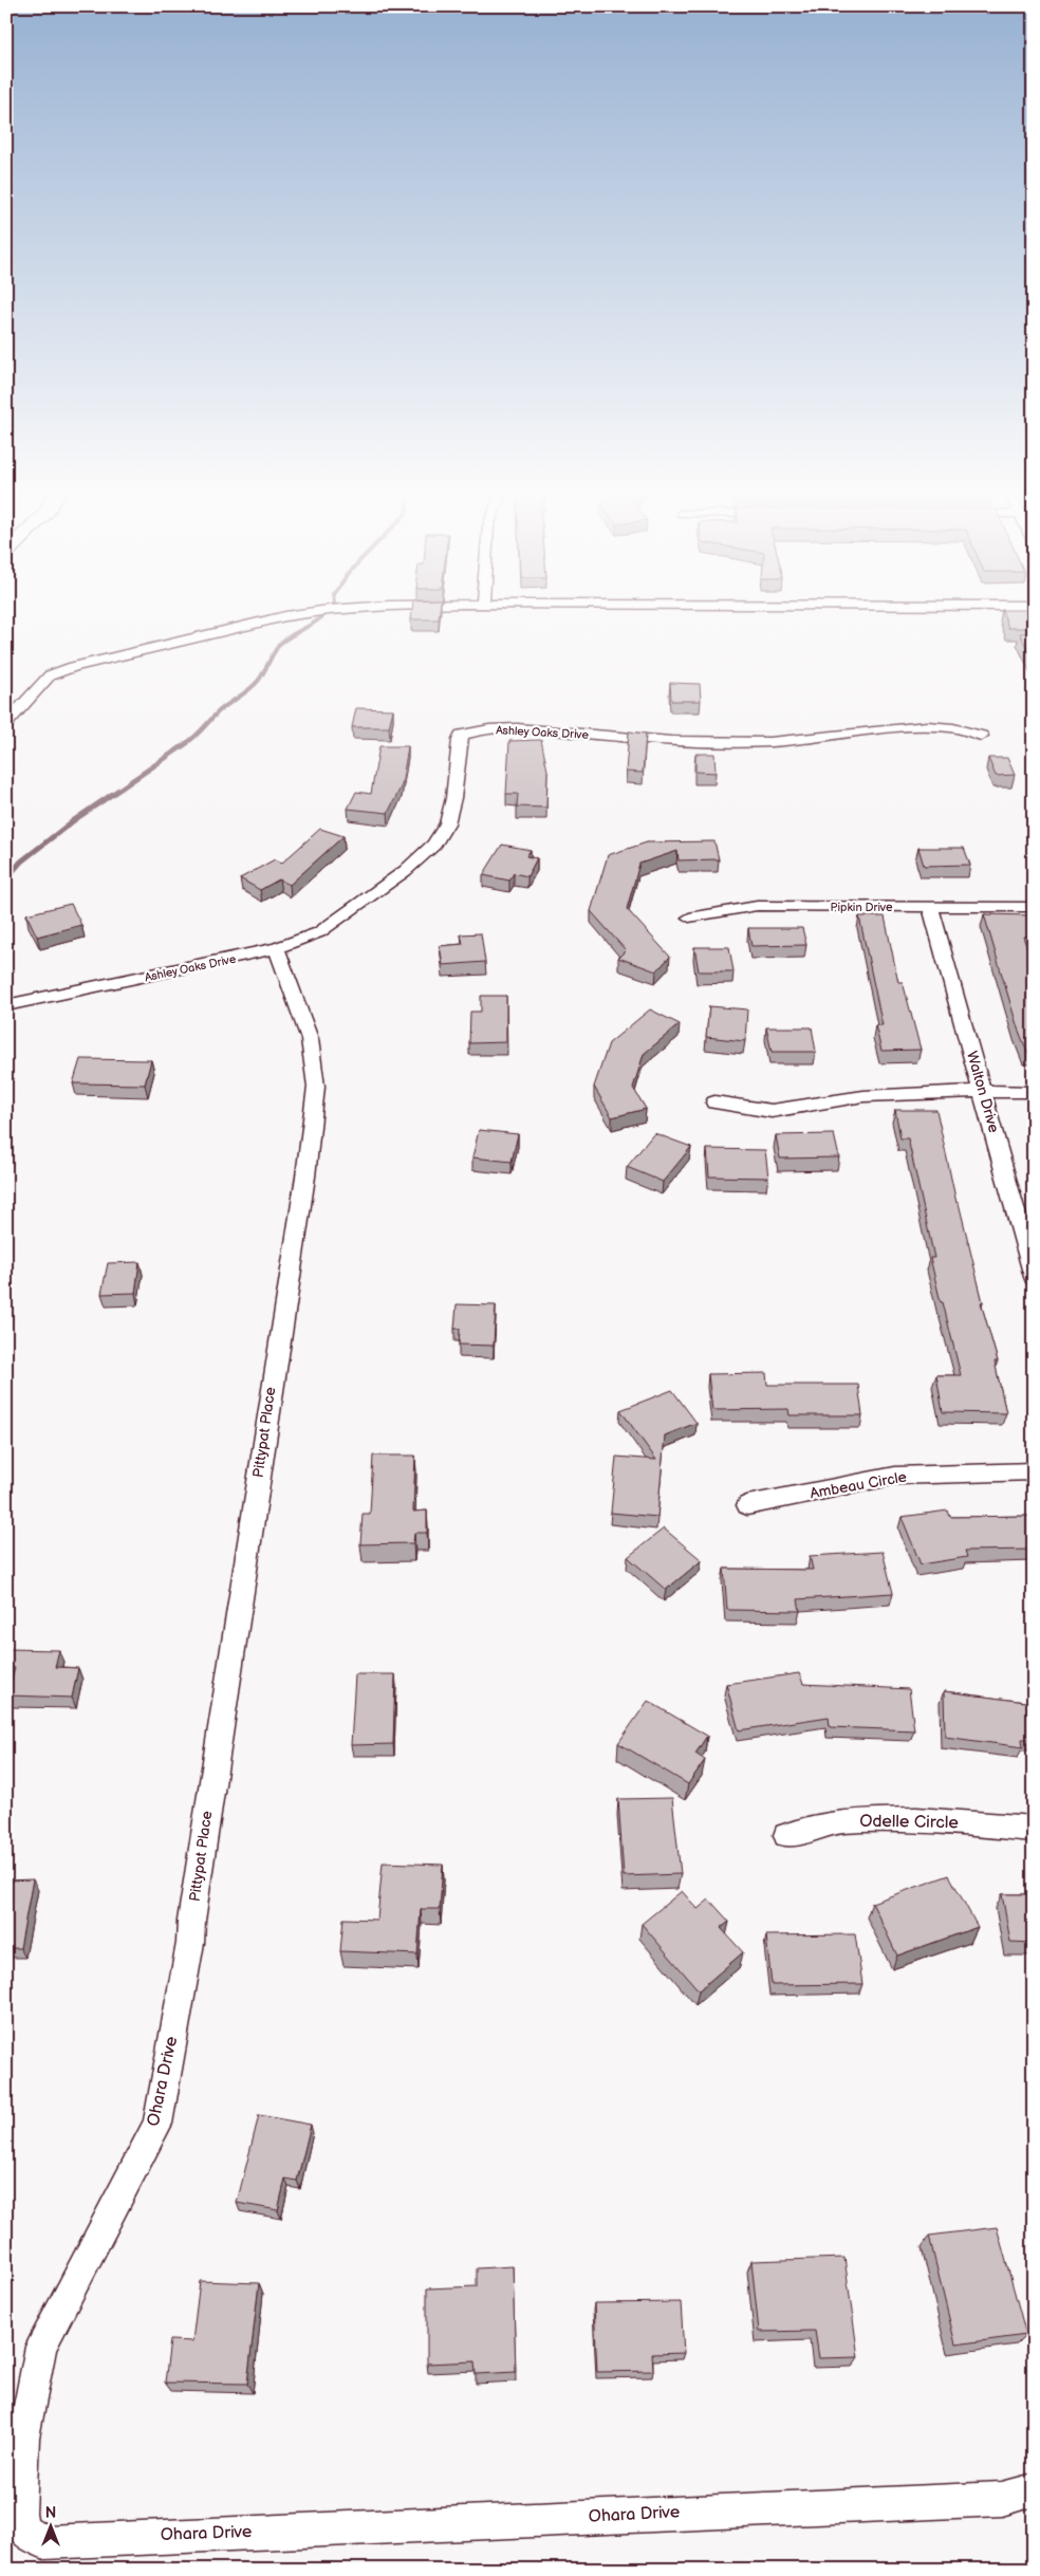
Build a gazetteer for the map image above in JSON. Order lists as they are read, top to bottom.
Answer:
{
  "streets": {
    "street": [
      "Ashley Oaks Drive",
      "Pipkin Drive",
      "Walton Drive",
      "Pittypat Place",
      "Ambeau Circle",
      "Odelle Circle",
      "Ohara Drive"
    ]
  },
  "crossings": [
    ["Ashley Oaks Drive", "Pittypat Place"],
    ["Pipkin Drive", "Walton Drive"],
    ["Pittypat Place", "Ohara Drive"]
  ],
  "north": "top"
}
